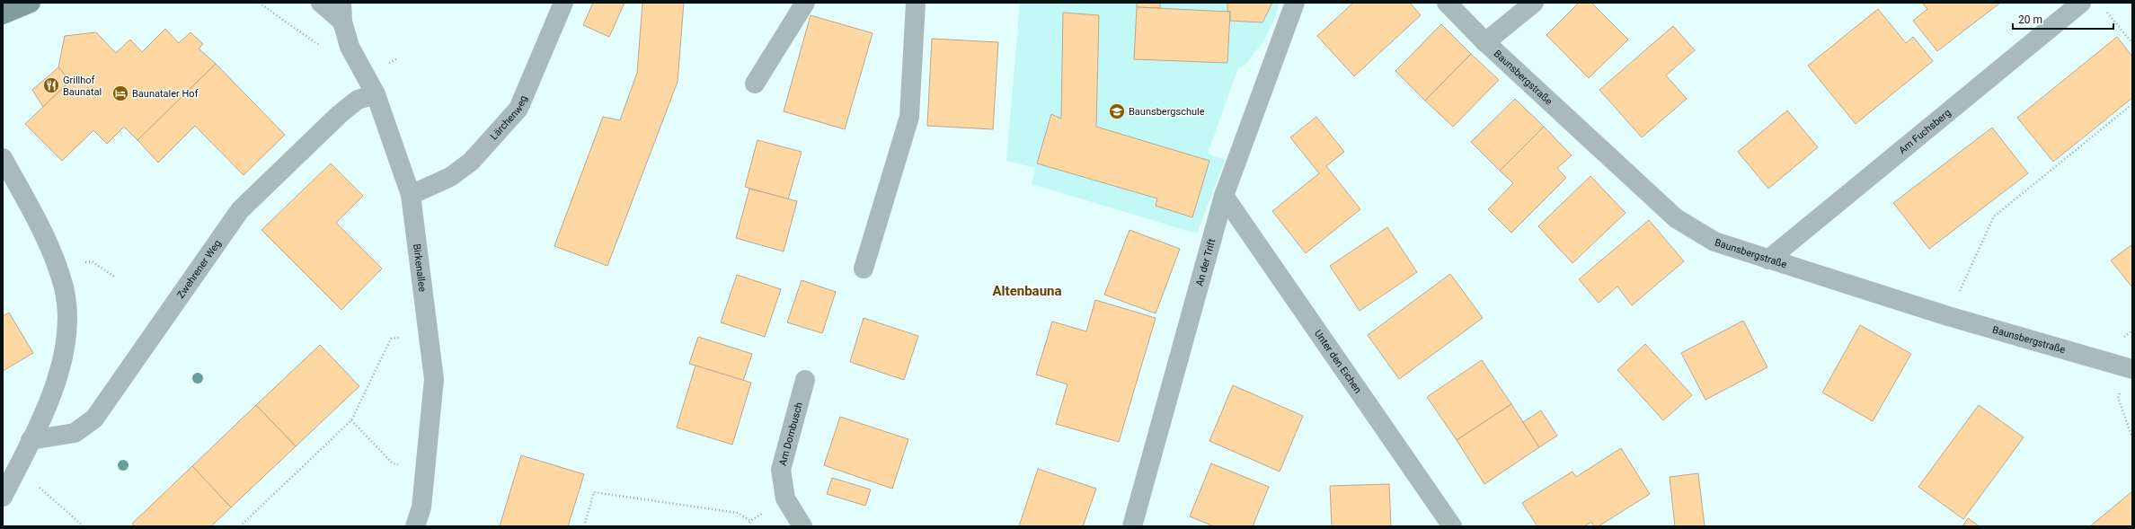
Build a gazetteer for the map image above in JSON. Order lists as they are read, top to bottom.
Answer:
{
  "streets": {
    "street": [
      "Baunsbergstraße",
      "Lärchenweg",
      "Am Fuchsberg",
      "An der Trift",
      "Zwehrener Weg",
      "Birkenallee",
      "Unter den Eichen",
      "Am Dornbusch"
    ]
  },
  "crossings": [
    ["Baunsbergstraße", "Am Fuchsberg"],
    ["Lärchenweg", "Birkenallee"],
    ["An der Trift", "Unter den Eichen"],
    ["Zwehrener Weg", "Birkenallee"]
  ],
  "districts": ["Altenbauna"],
  "places": {
    "restaurant": ["Grillhof Baunatal"],
    "hotel": ["Baunataler Hof"],
    "school or university": ["Baunsbergschule"]
  },
  "scale_bar": "20 m"
}
